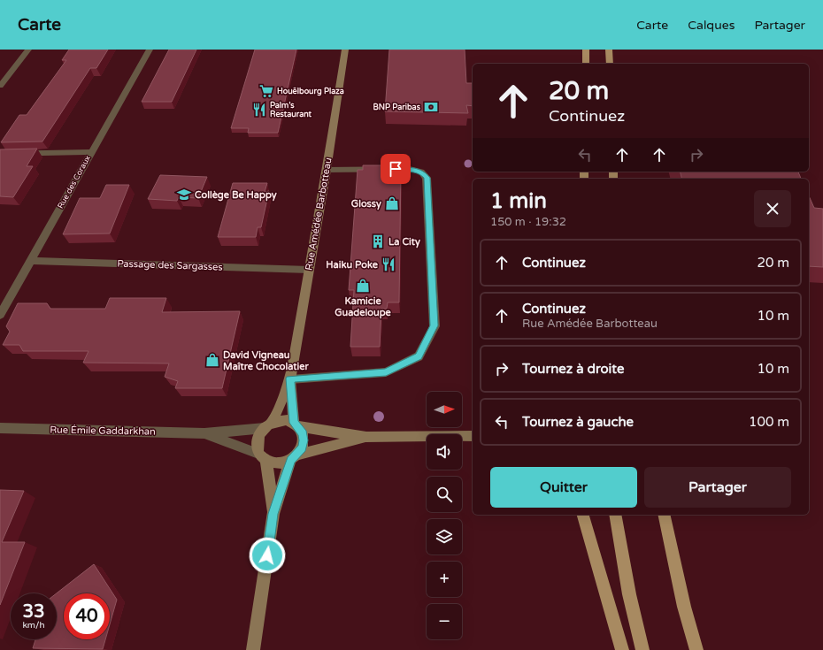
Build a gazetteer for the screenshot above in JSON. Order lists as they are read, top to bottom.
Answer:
{
  "streets": {
    "street": [
      "Rue des Coraux",
      "Rue Amédée Barbotteau",
      "Passage des Sargasses",
      "Rue Émile Gaddarkhan"
    ]
  },
  "crossings": [
    ["Rue des Coraux", "Passage des Sargasses"],
    ["Rue Amédée Barbotteau", "Passage des Sargasses"],
    ["Rue Amédée Barbotteau", "Rue Émile Gaddarkhan"]
  ],
  "places": {
    "supermarket": ["Houëlbourg Plaza"],
    "bank": ["BNP Paribas"],
    "restaurant": ["Palm's Restaurant", "Haiku Poke"],
    "school or university": ["Collège Be Happy"],
    "shop": ["Glossy", "Kamicie Guadeloupe", "David Vigneau Maître Chocolatier"],
    "building": ["La City"]
  },
  "north": "right",
  "page": {
    "header": "Carte",
    "nav": ["Carte", "Calques", "Partager"],
    "turn": ["20 m", "Continuez"],
    "heading": ["1 min", "150 m · 19:32"],
    "list": [
      {
        "name": "Continuez",
        "value": "20 m"
      },
      {
        "name": "Continuez",
        "note": "Rue Amédée Barbotteau",
        "value": "10 m"
      },
      {
        "name": "Tournez à droite",
        "value": "10 m"
      },
      {
        "name": "Tournez à gauche",
        "value": "100 m"
      }
    ],
    "map_buttons": ["+", "−"],
    "buttons": ["Quitter", "Partager"],
    "speed": "33 km/h",
    "limit": "40"
  }
}
